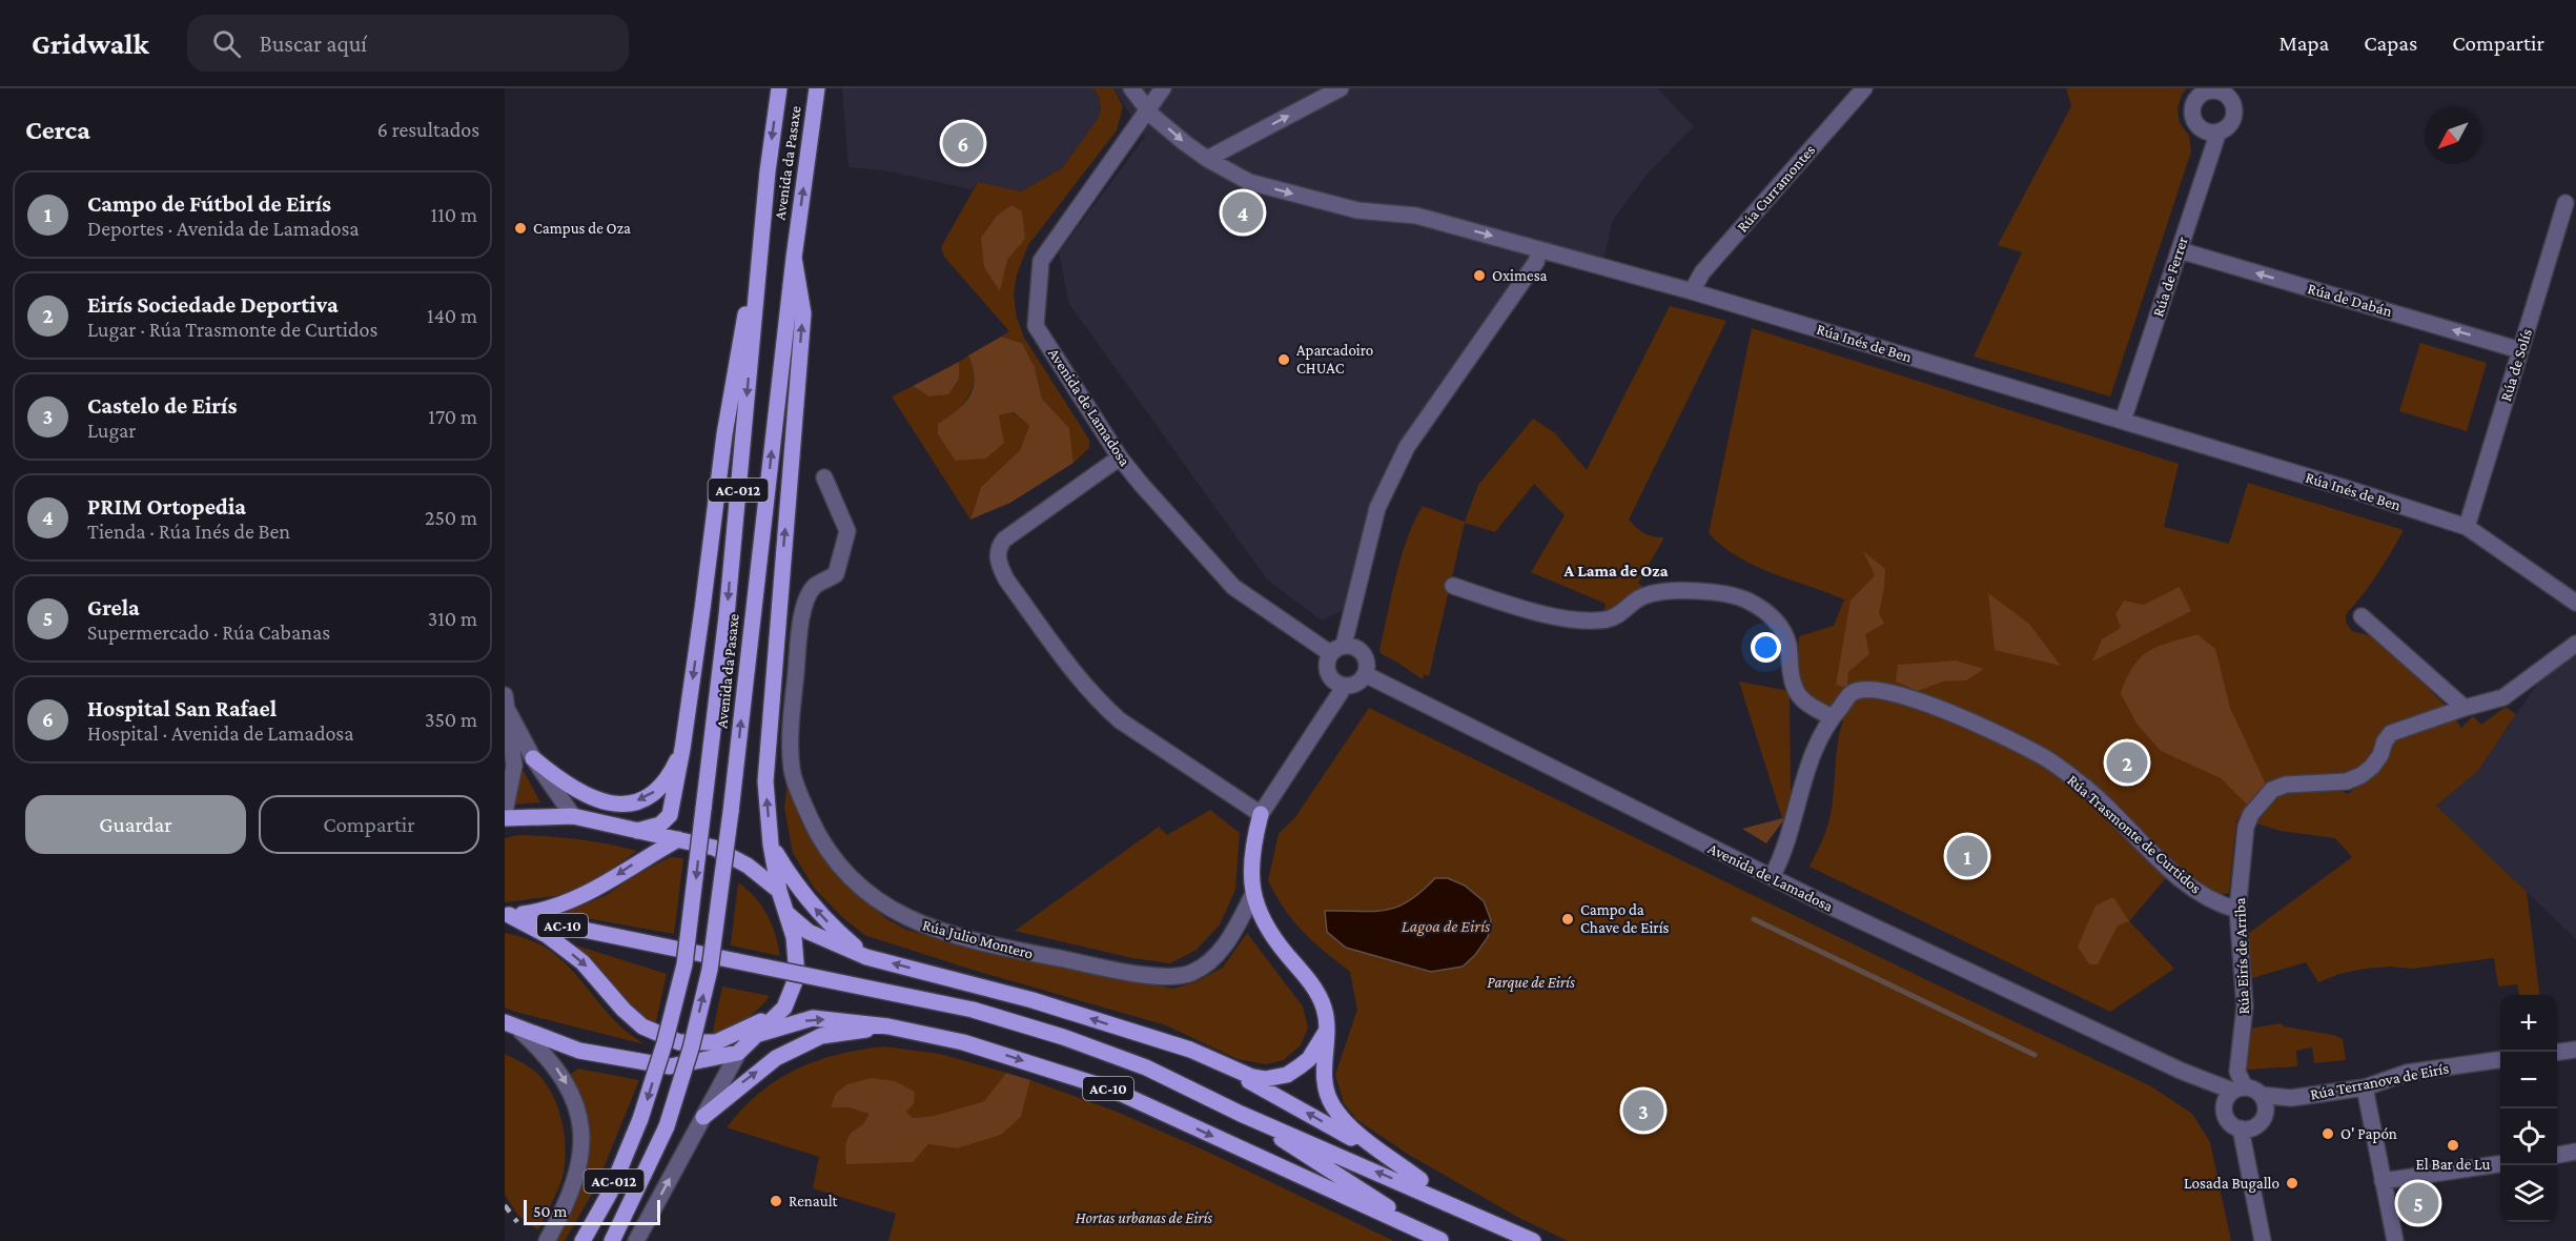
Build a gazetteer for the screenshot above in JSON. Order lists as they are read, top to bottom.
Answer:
{
  "streets": {
    "main road": ["Avenida da Pasaxe", "AC-012", "AC-10"],
    "street": [
      "Rúa Curramontes",
      "Rúa de Ferrer",
      "Rúa de Dabán",
      "Rúa Inés de Ben",
      "Rúa de Solís",
      "Avenida de Lamadosa",
      "Rúa Trasmonte de Curtidos",
      "Rúa Julio Montero",
      "Rúa Eirís de Arriba",
      "Rúa Terranova de Eirís"
    ]
  },
  "crossings": [
    ["Rúa Curramontes", "Rúa Inés de Ben"],
    ["Rúa de Ferrer", "Rúa de Dabán"],
    ["Rúa de Ferrer", "Rúa Inés de Ben"],
    ["Rúa de Dabán", "Rúa de Solís"],
    ["Rúa Inés de Ben", "Rúa de Solís"],
    ["Rúa Inés de Ben", "Avenida de Lamadosa"],
    ["Avenida de Lamadosa", "Rúa Trasmonte de Curtidos"],
    ["Avenida de Lamadosa", "Rúa Eirís de Arriba"],
    ["Avenida de Lamadosa", "Rúa Terranova de Eirís"],
    ["Rúa Trasmonte de Curtidos", "Rúa Eirís de Arriba"],
    ["Rúa Eirís de Arriba", "Rúa Terranova de Eirís"]
  ],
  "one_way": ["Rúa de Dabán"],
  "districts": ["A Lama de Oza"],
  "water": ["Lagoa de Eirís"],
  "parks": ["Parque de Eirís", "Hortas urbanas de Eirís"],
  "places": [
    "Campus de Oza",
    "Oximesa",
    "Aparcadoiro CHUAC",
    "Campo da Chave de Eirís",
    "O' Papón",
    "El Bar de Lu",
    "Losada Bugallo",
    "Renault"
  ],
  "scale_bar": "50 m",
  "north": "bottom left",
  "page": {
    "header": "Gridwalk",
    "search": "Buscar aquí",
    "nav": ["Mapa", "Capas", "Compartir"],
    "heading": ["Cerca", "6 resultados"],
    "pins": [
      "6",
      "4",
      "2",
      "1",
      "3",
      "5"
    ],
    "list": [
      {
        "mark": "1",
        "name": "Campo de Fútbol de Eirís",
        "note": "Deportes · Avenida de Lamadosa",
        "value": "110 m"
      },
      {
        "mark": "2",
        "name": "Eirís Sociedade Deportiva",
        "note": "Lugar · Rúa Trasmonte de Curtidos",
        "value": "140 m"
      },
      {
        "mark": "3",
        "name": "Castelo de Eirís",
        "note": "Lugar",
        "value": "170 m"
      },
      {
        "mark": "4",
        "name": "PRIM Ortopedia",
        "note": "Tienda · Rúa Inés de Ben",
        "value": "250 m"
      },
      {
        "mark": "5",
        "name": "Grela",
        "note": "Supermercado · Rúa Cabanas",
        "value": "310 m"
      },
      {
        "mark": "6",
        "name": "Hospital San Rafael",
        "note": "Hospital · Avenida de Lamadosa",
        "value": "350 m"
      }
    ],
    "buttons": ["Guardar", "Compartir"],
    "map_buttons": ["+", "−"],
    "scale": "50 m"
  }
}
